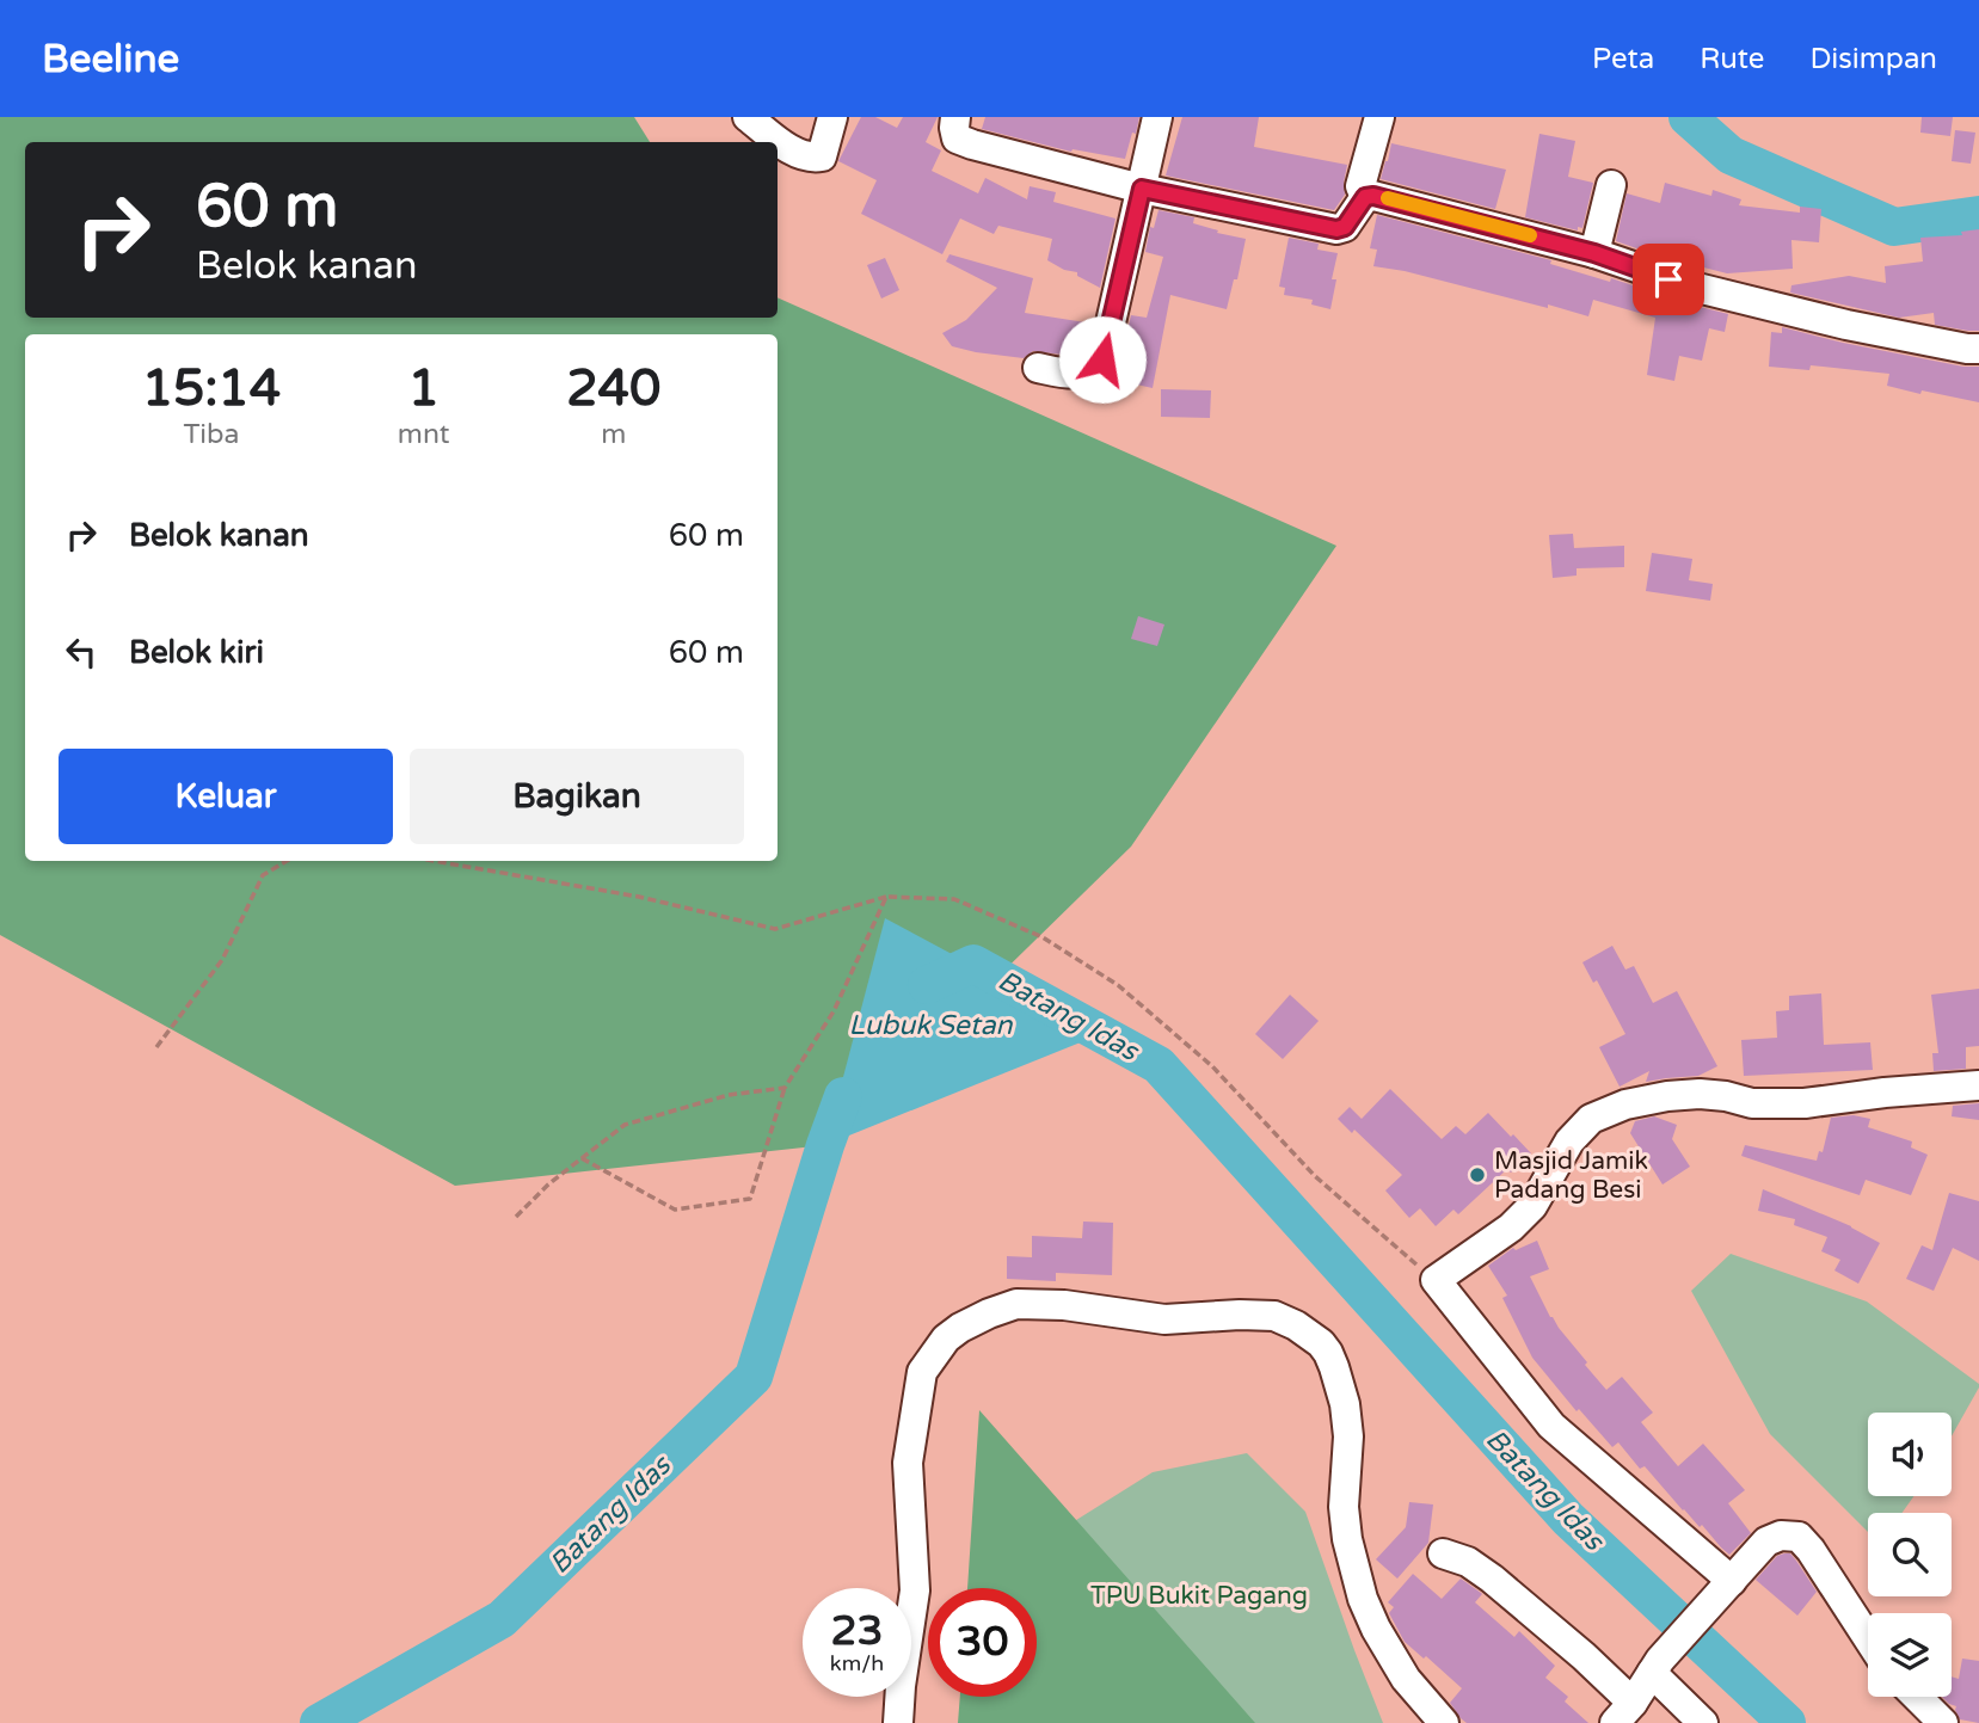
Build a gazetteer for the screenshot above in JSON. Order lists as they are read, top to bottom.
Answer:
{
  "water": ["Batang Idas", "Lubuk Setan"],
  "parks": ["TPU Bukit Pagang"],
  "places": ["Masjid Jamik Padang Besi"],
  "page": {
    "header": "Beeline",
    "nav": ["Peta", "Rute", "Disimpan"],
    "turn": ["60 m", "Belok kanan"],
    "eta": [
      "15:14",
      "Tiba",
      "1",
      "mnt",
      "240",
      "m"
    ],
    "list": [
      {
        "name": "Belok kanan",
        "value": "60 m"
      },
      {
        "name": "Belok kiri",
        "value": "60 m"
      }
    ],
    "buttons": ["Keluar", "Bagikan"],
    "speed": "23 km/h",
    "limit": "30"
  }
}
